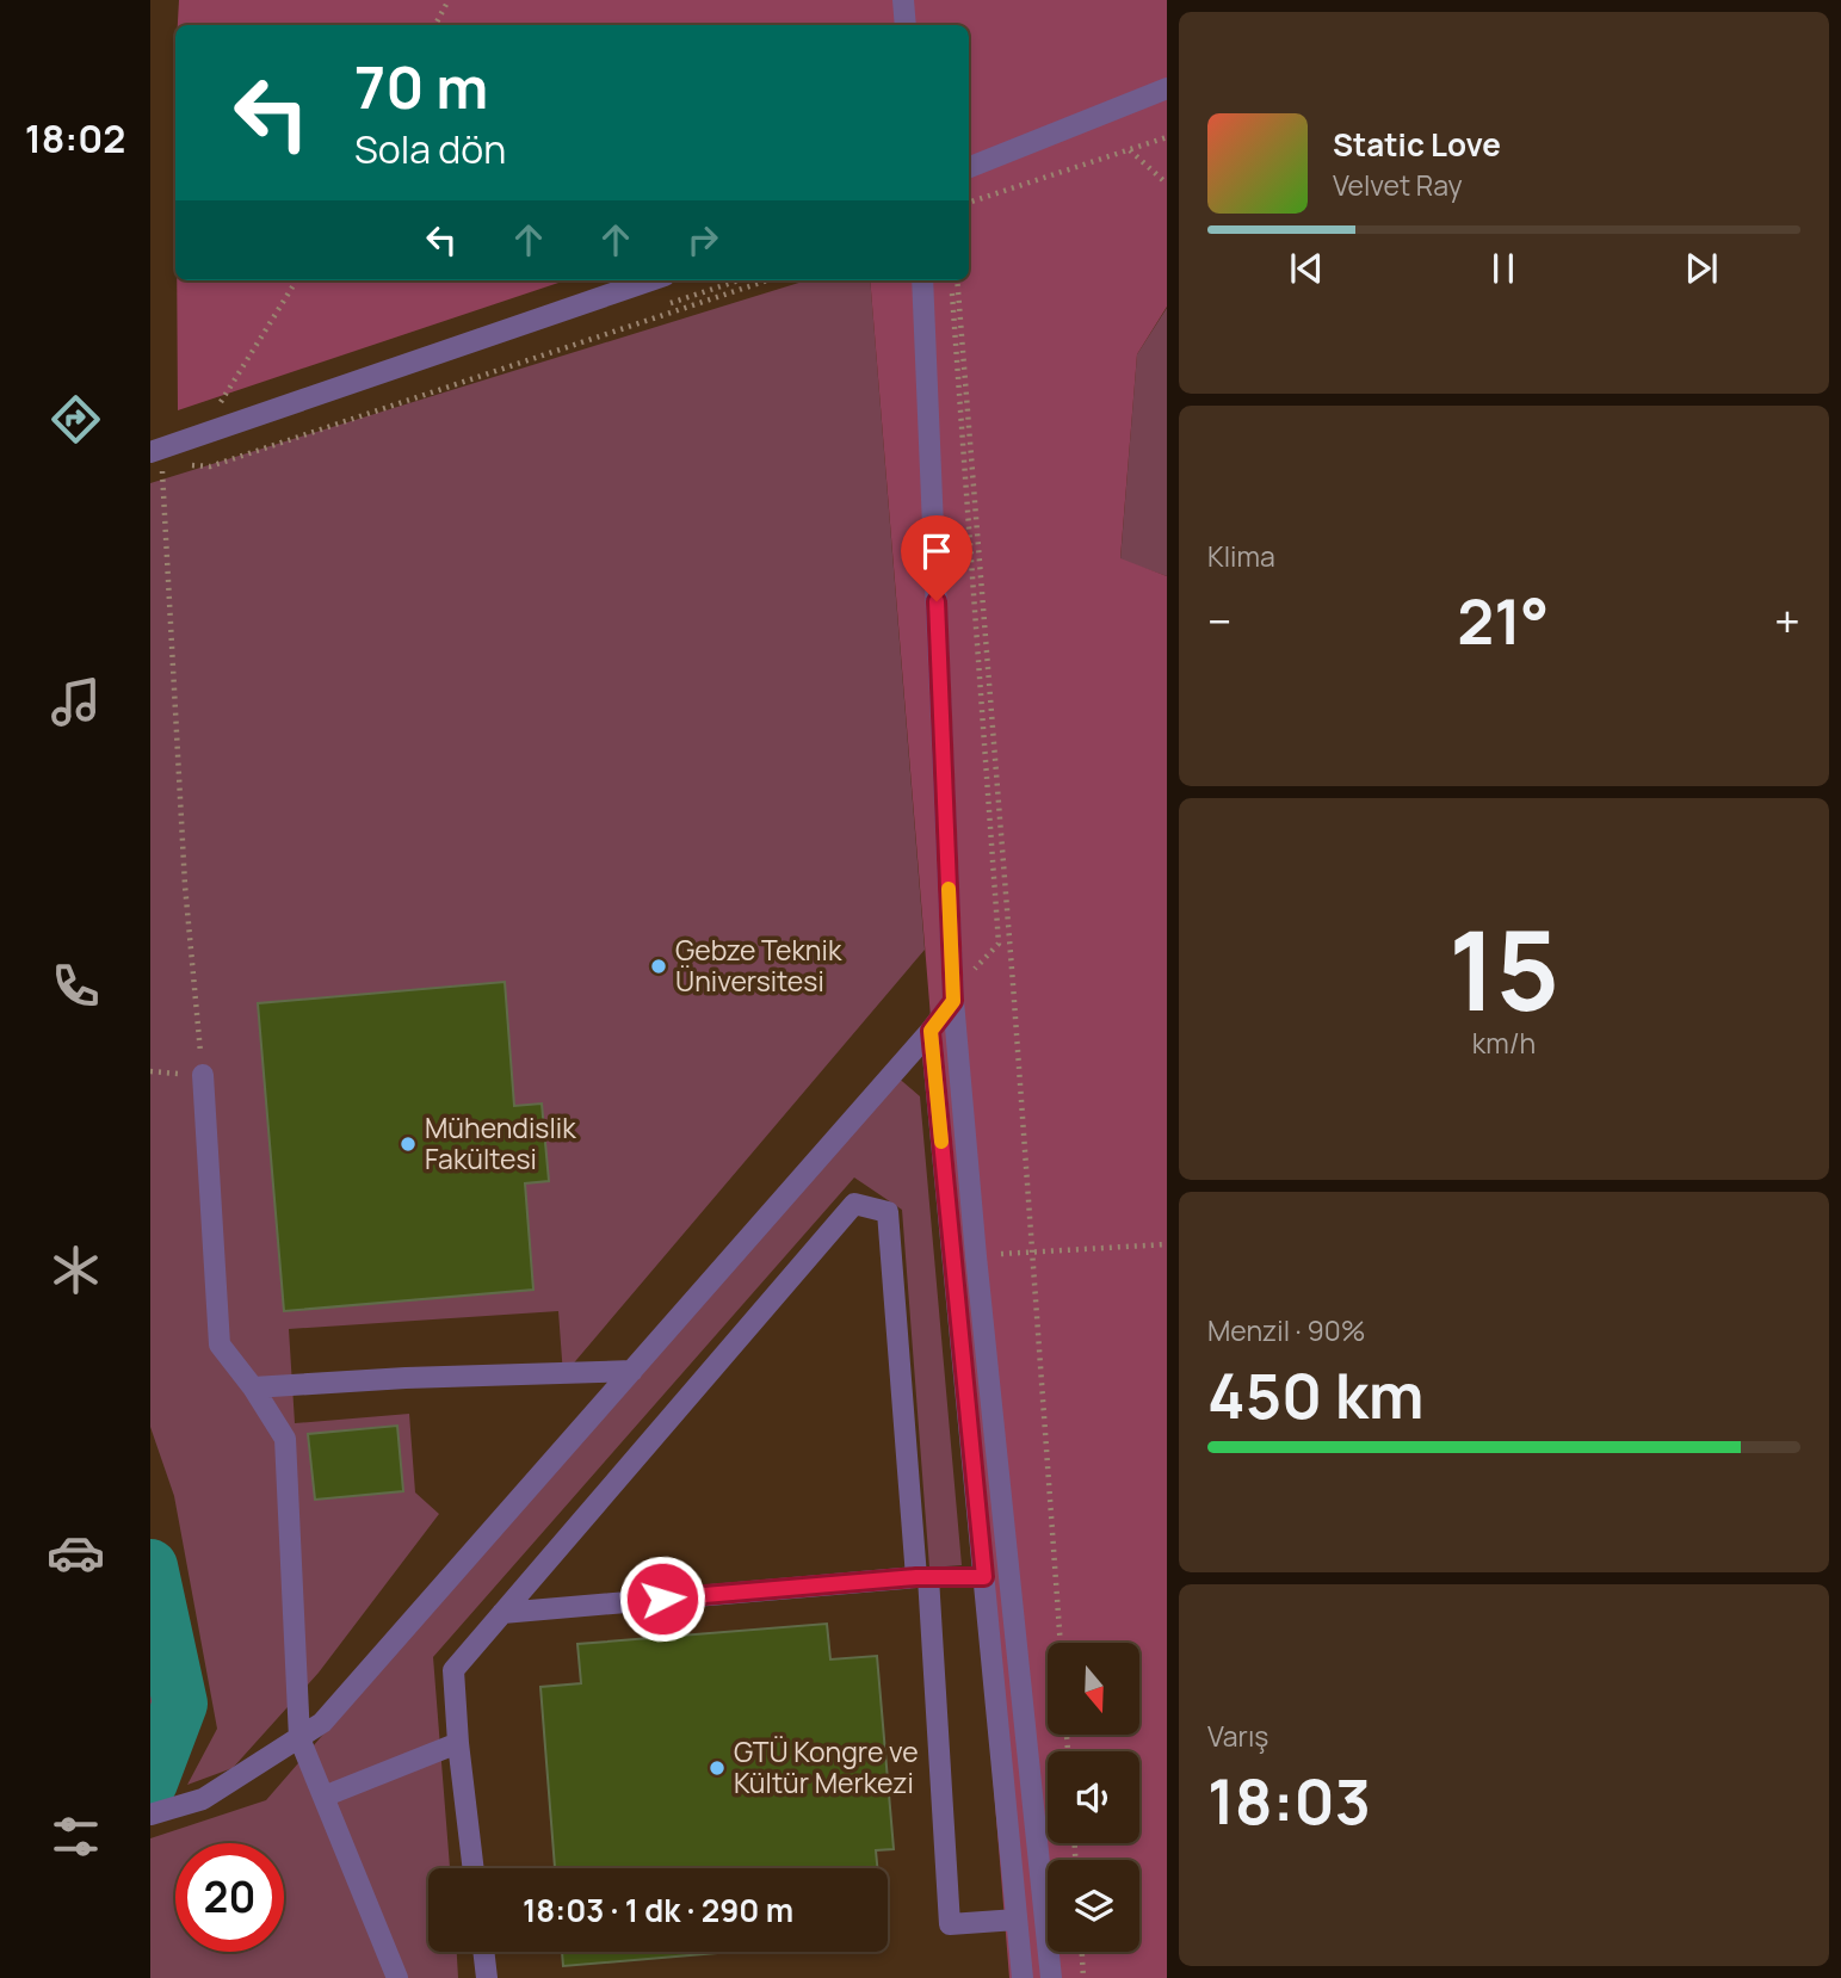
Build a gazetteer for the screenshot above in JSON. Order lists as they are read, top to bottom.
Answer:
{
  "places": ["Gebze Teknik Üniversitesi", "Mühendislik Fakültesi", "GTÜ Kongre ve Kültür Merkezi"],
  "north": "bottom",
  "page": {
    "tabs": "18:02",
    "turn": ["70 m", "Sola dön"],
    "song": ["Static Love", "Velvet Ray"],
    "tile": [
      "Klima",
      ["15", "km/h"],
      ["Menzil · 90%", "450 km"],
      ["Varış", "18:03"]
    ],
    "heat": ["−", "21°", "+"],
    "limit": "20",
    "trip": "18:03 · 1 dk · 290 m"
  }
}
